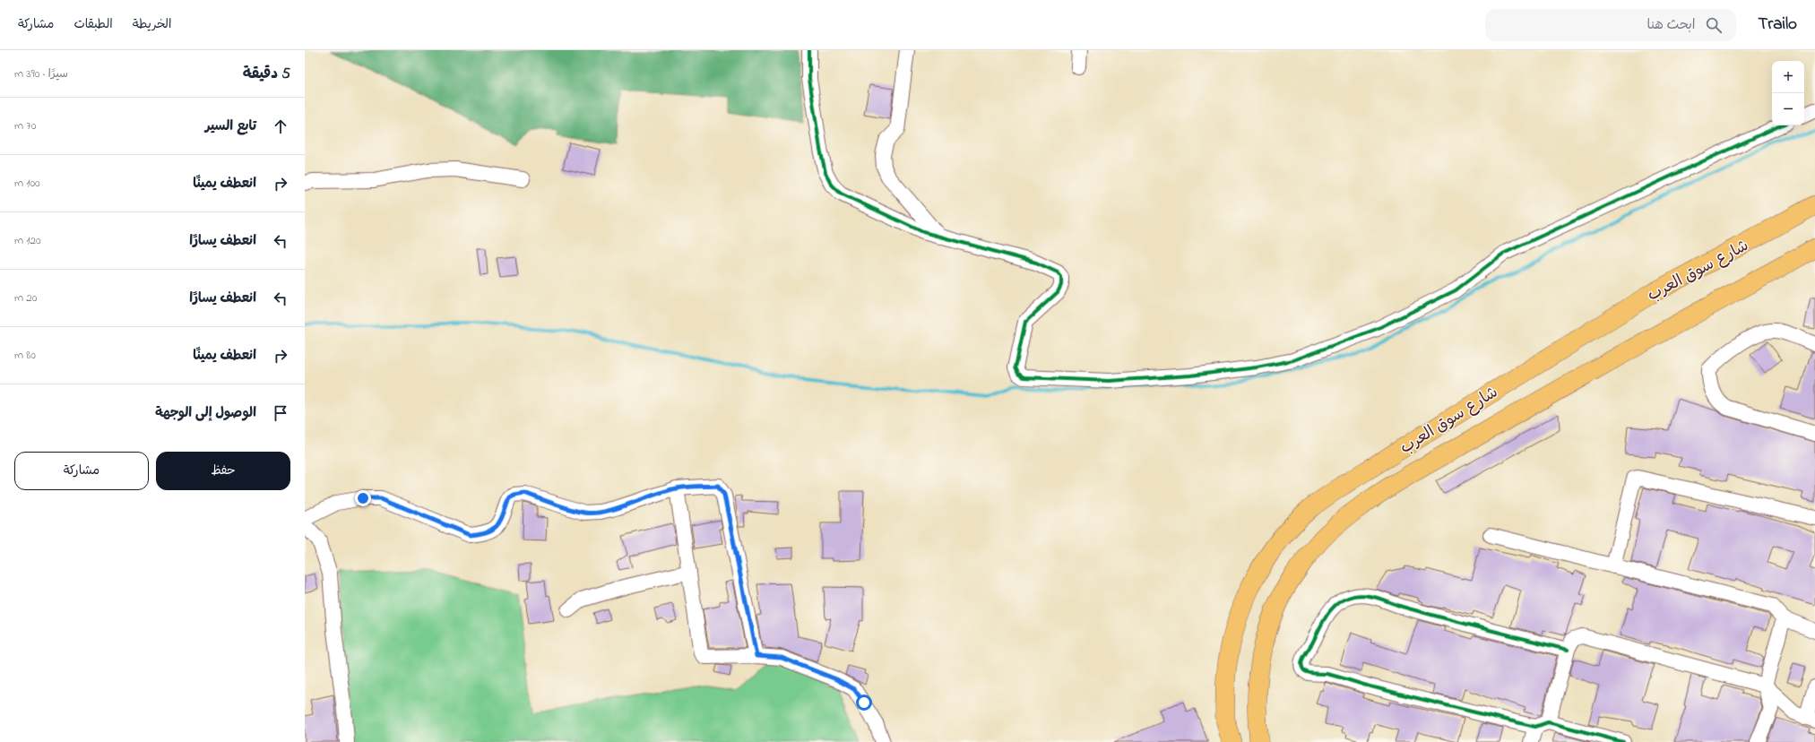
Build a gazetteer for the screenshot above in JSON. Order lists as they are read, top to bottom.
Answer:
{
  "streets": {
    "main road": ["شارع سوق العرب"]
  },
  "page": {
    "header": "Trailo",
    "search": "ابحث هنا",
    "nav": ["الخريطة", "الطبقات", "مشاركة"],
    "heading": ["5 دقيقة", "سيرًا · 390 m"],
    "map_buttons": ["+", "−"],
    "list": [
      ["تابع السير", "70 m"],
      ["انعطف يمينًا", "100 m"],
      ["انعطف يسارًا", "120 m"],
      ["انعطف يسارًا", "20 m"],
      ["انعطف يمينًا", "80 m"],
      "الوصول إلى الوجهة"
    ],
    "buttons": ["حفظ", "مشاركة"]
  }
}
